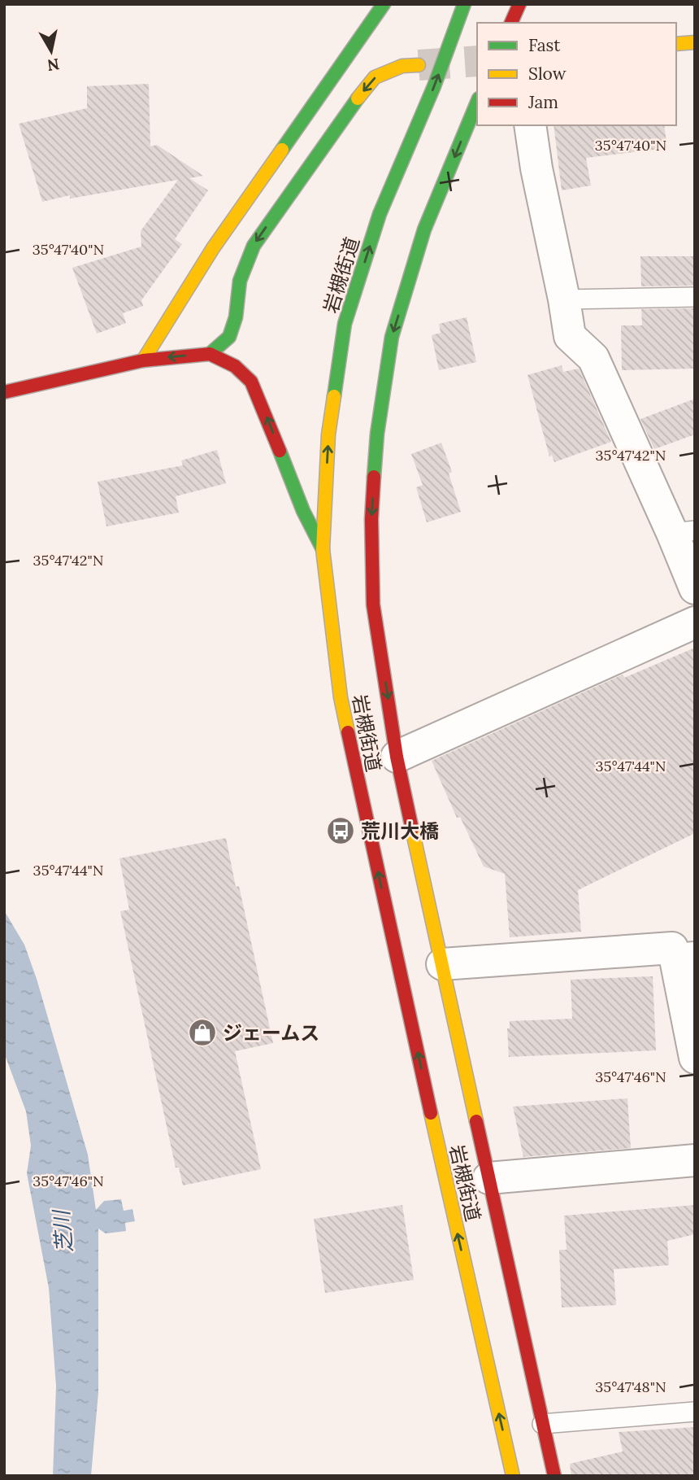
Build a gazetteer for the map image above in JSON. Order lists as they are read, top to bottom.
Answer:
{
  "streets": {
    "main road": ["岩槻街道"]
  },
  "water": ["芝川"],
  "places": {
    "bus stop": ["荒川大橋"],
    "shop": ["ジェームス"]
  },
  "legend": ["Fast", "Slow", "Jam"],
  "north": "bottom",
  "coordinates": [
    "35°47'40\"N",
    "35°47'42\"N",
    "35°47'44\"N",
    "35°47'46\"N",
    "35°47'48\"N"
  ]
}
